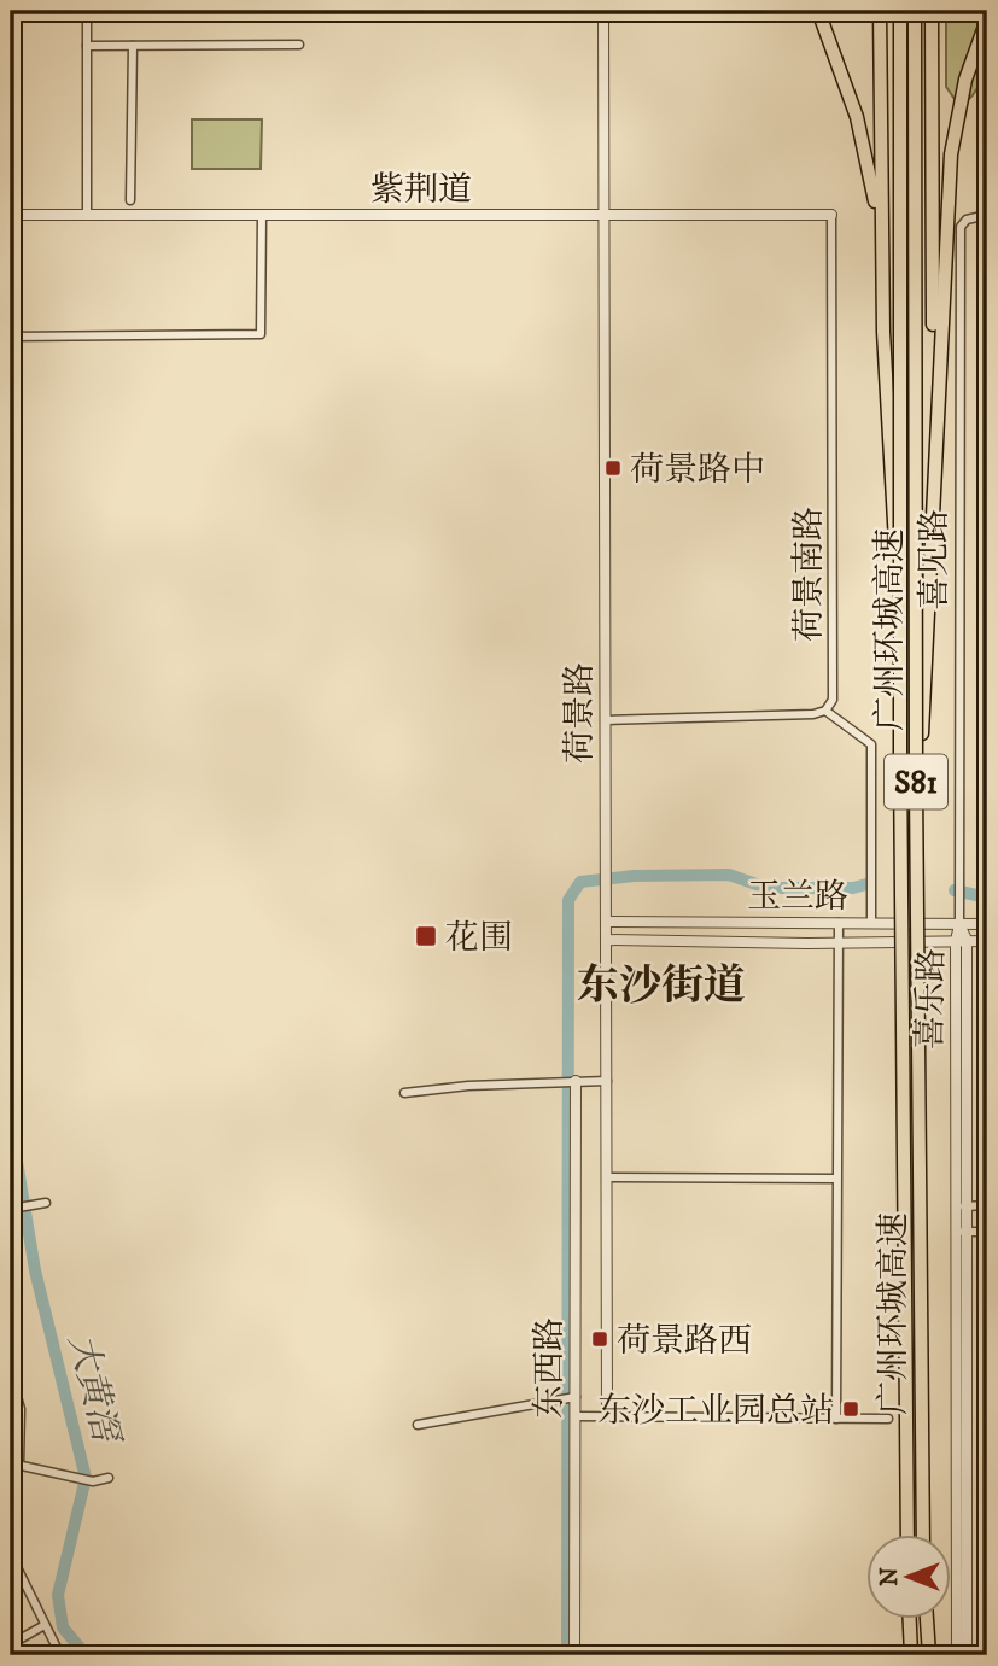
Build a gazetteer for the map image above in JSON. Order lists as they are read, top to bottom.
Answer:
{
  "streets": {
    "highway": ["广州环城高速", "S81"],
    "street": [
      "紫荆道",
      "喜见路",
      "荷景南路",
      "荷景路",
      "玉兰路",
      "喜乐路",
      "东西路"
    ]
  },
  "crossings": [
    ["紫荆道", "荷景南路"],
    ["紫荆道", "荷景路"],
    ["喜见路", "玉兰路"],
    ["喜见路", "喜乐路"],
    ["荷景路", "玉兰路"],
    ["玉兰路", "喜乐路"]
  ],
  "districts": ["东沙街道"],
  "water": ["大黄滘"],
  "places": {
    "transit": [
      "荷景路中",
      "花围",
      "荷景路西",
      "东沙工业园总站"
    ]
  },
  "north": "left"
}
